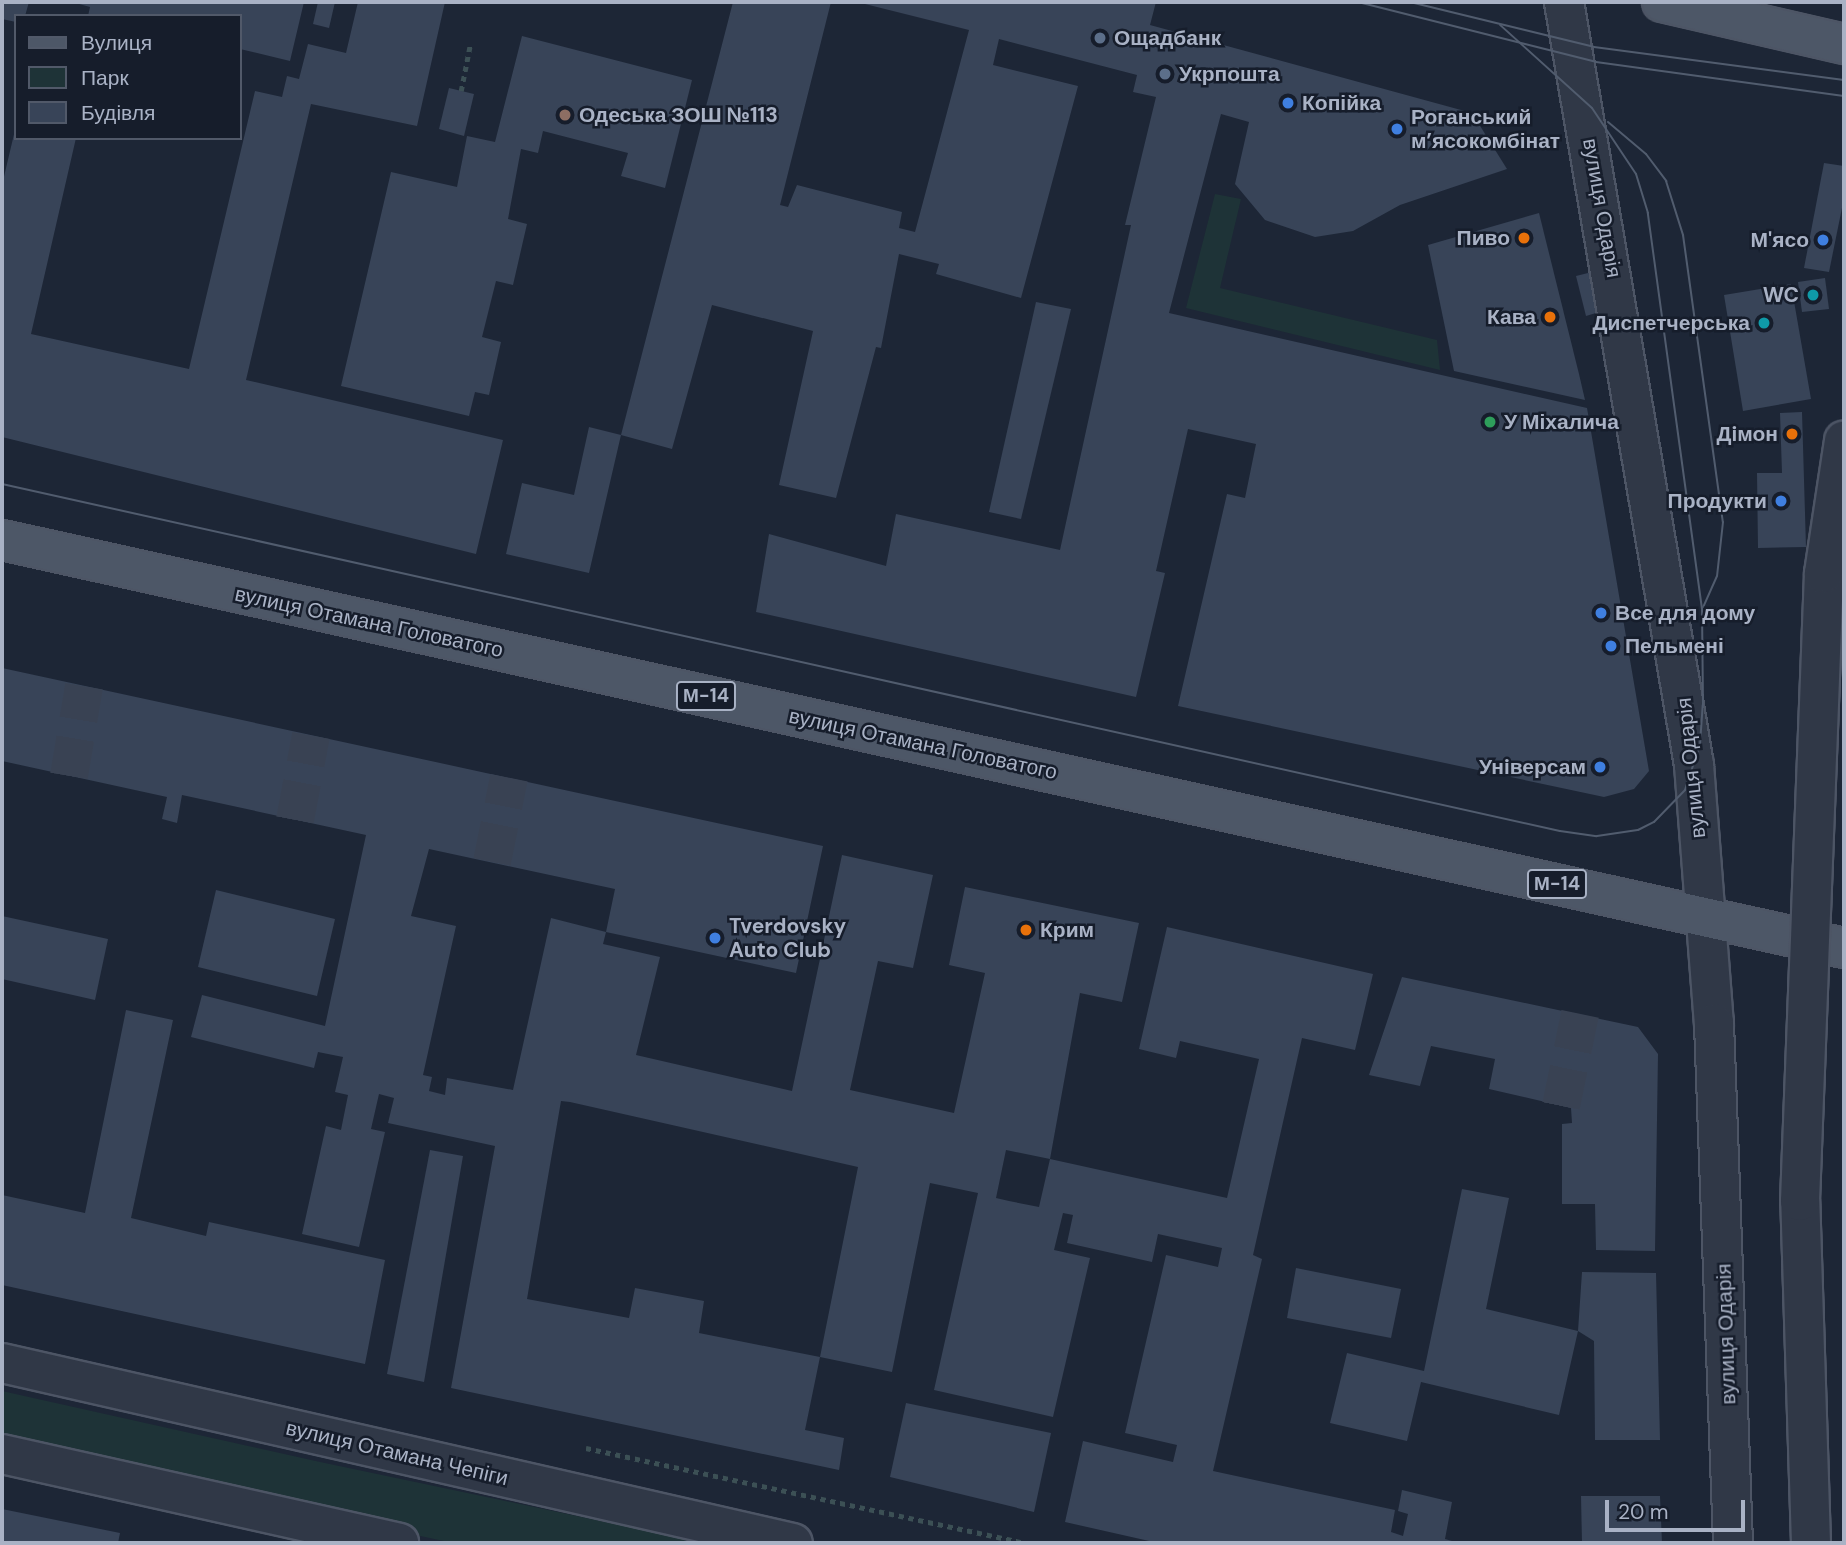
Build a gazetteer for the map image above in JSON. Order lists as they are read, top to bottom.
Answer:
{
  "streets": {
    "main road": ["вулиця Отамана Головатого", "М-14"],
    "street": ["вулиця Одарія", "вулиця Отамана Чепіги"]
  },
  "crossings": [
    ["вулиця Одарія", "вулиця Отамана Головатого"]
  ],
  "places": [
    "Ощадбанк",
    "Укрпошта",
    "Копійка",
    "Одеська ЗОШ №113",
    "Роганський м’ясокомбінат",
    "Пиво",
    "М'ясо",
    "WC",
    "Кава",
    "Диспетчерська",
    "У Міхалича",
    "Дiмон",
    "Продукти",
    "Все для дому",
    "Пельмені",
    "Унiверсам",
    "Крим",
    "Tverdovsky Auto Club"
  ],
  "legend": ["Вулиця", "Парк", "Будівля"],
  "scale_bar": "20 m"
}
